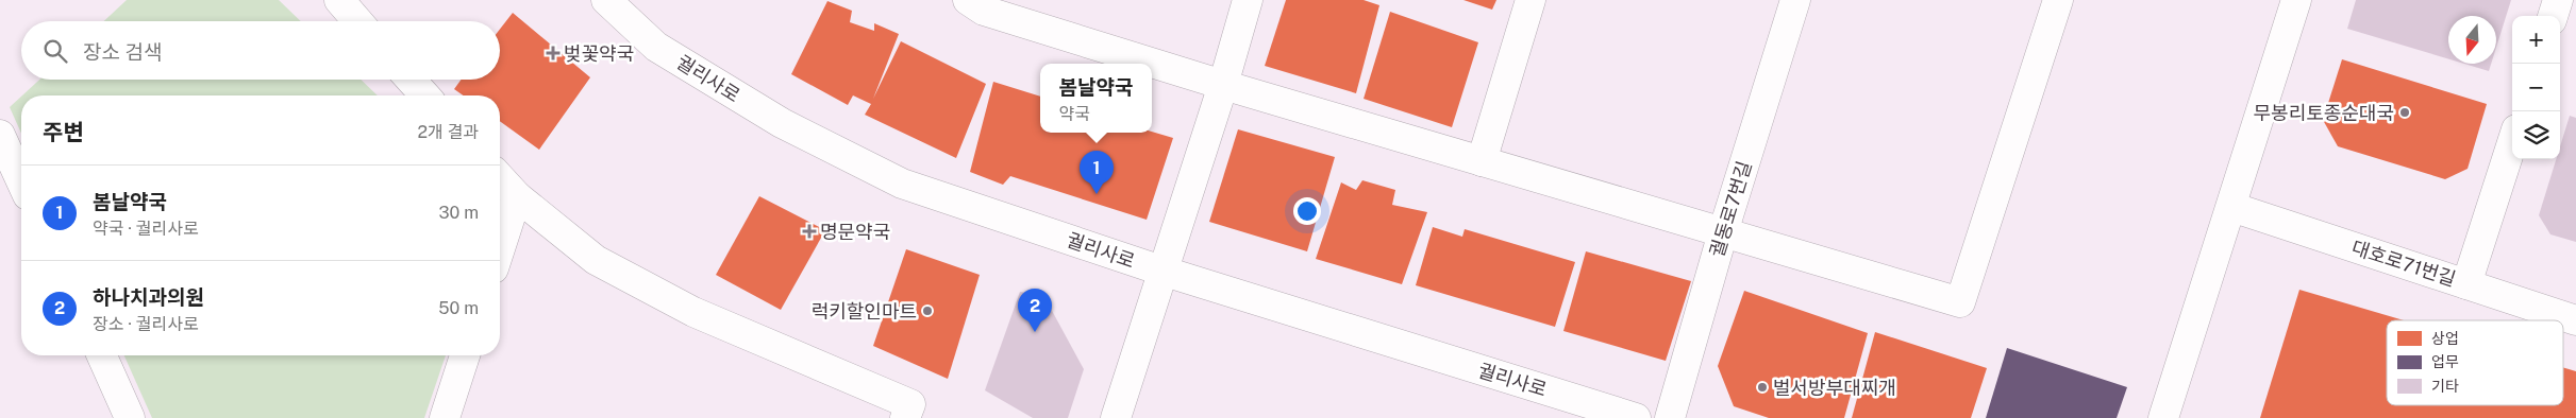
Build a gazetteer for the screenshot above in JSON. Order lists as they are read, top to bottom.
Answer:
{
  "streets": {
    "street": ["궐리사로", "궐동로7번길", "대호로71번길"]
  },
  "places": {
    "health": ["벚꽃약국", "명문약국"],
    "other": ["무봉리토종순대국", "럭키할인마트", "벌서방부대찌개"]
  },
  "legend": ["상업", "업무", "기타"],
  "north": "bottom",
  "page": {
    "map_buttons": ["+", "−"],
    "search": "장소 검색",
    "popup": ["봄날약국", "약국"],
    "heading": ["주변", "2개 결과"],
    "pins": ["1", "2"],
    "list": [
      {
        "mark": "1",
        "name": "봄날약국",
        "note": "약국 · 궐리사로",
        "value": "30 m"
      },
      {
        "mark": "2",
        "name": "하나치과의원",
        "note": "장소 · 궐리사로",
        "value": "50 m"
      }
    ]
  }
}
